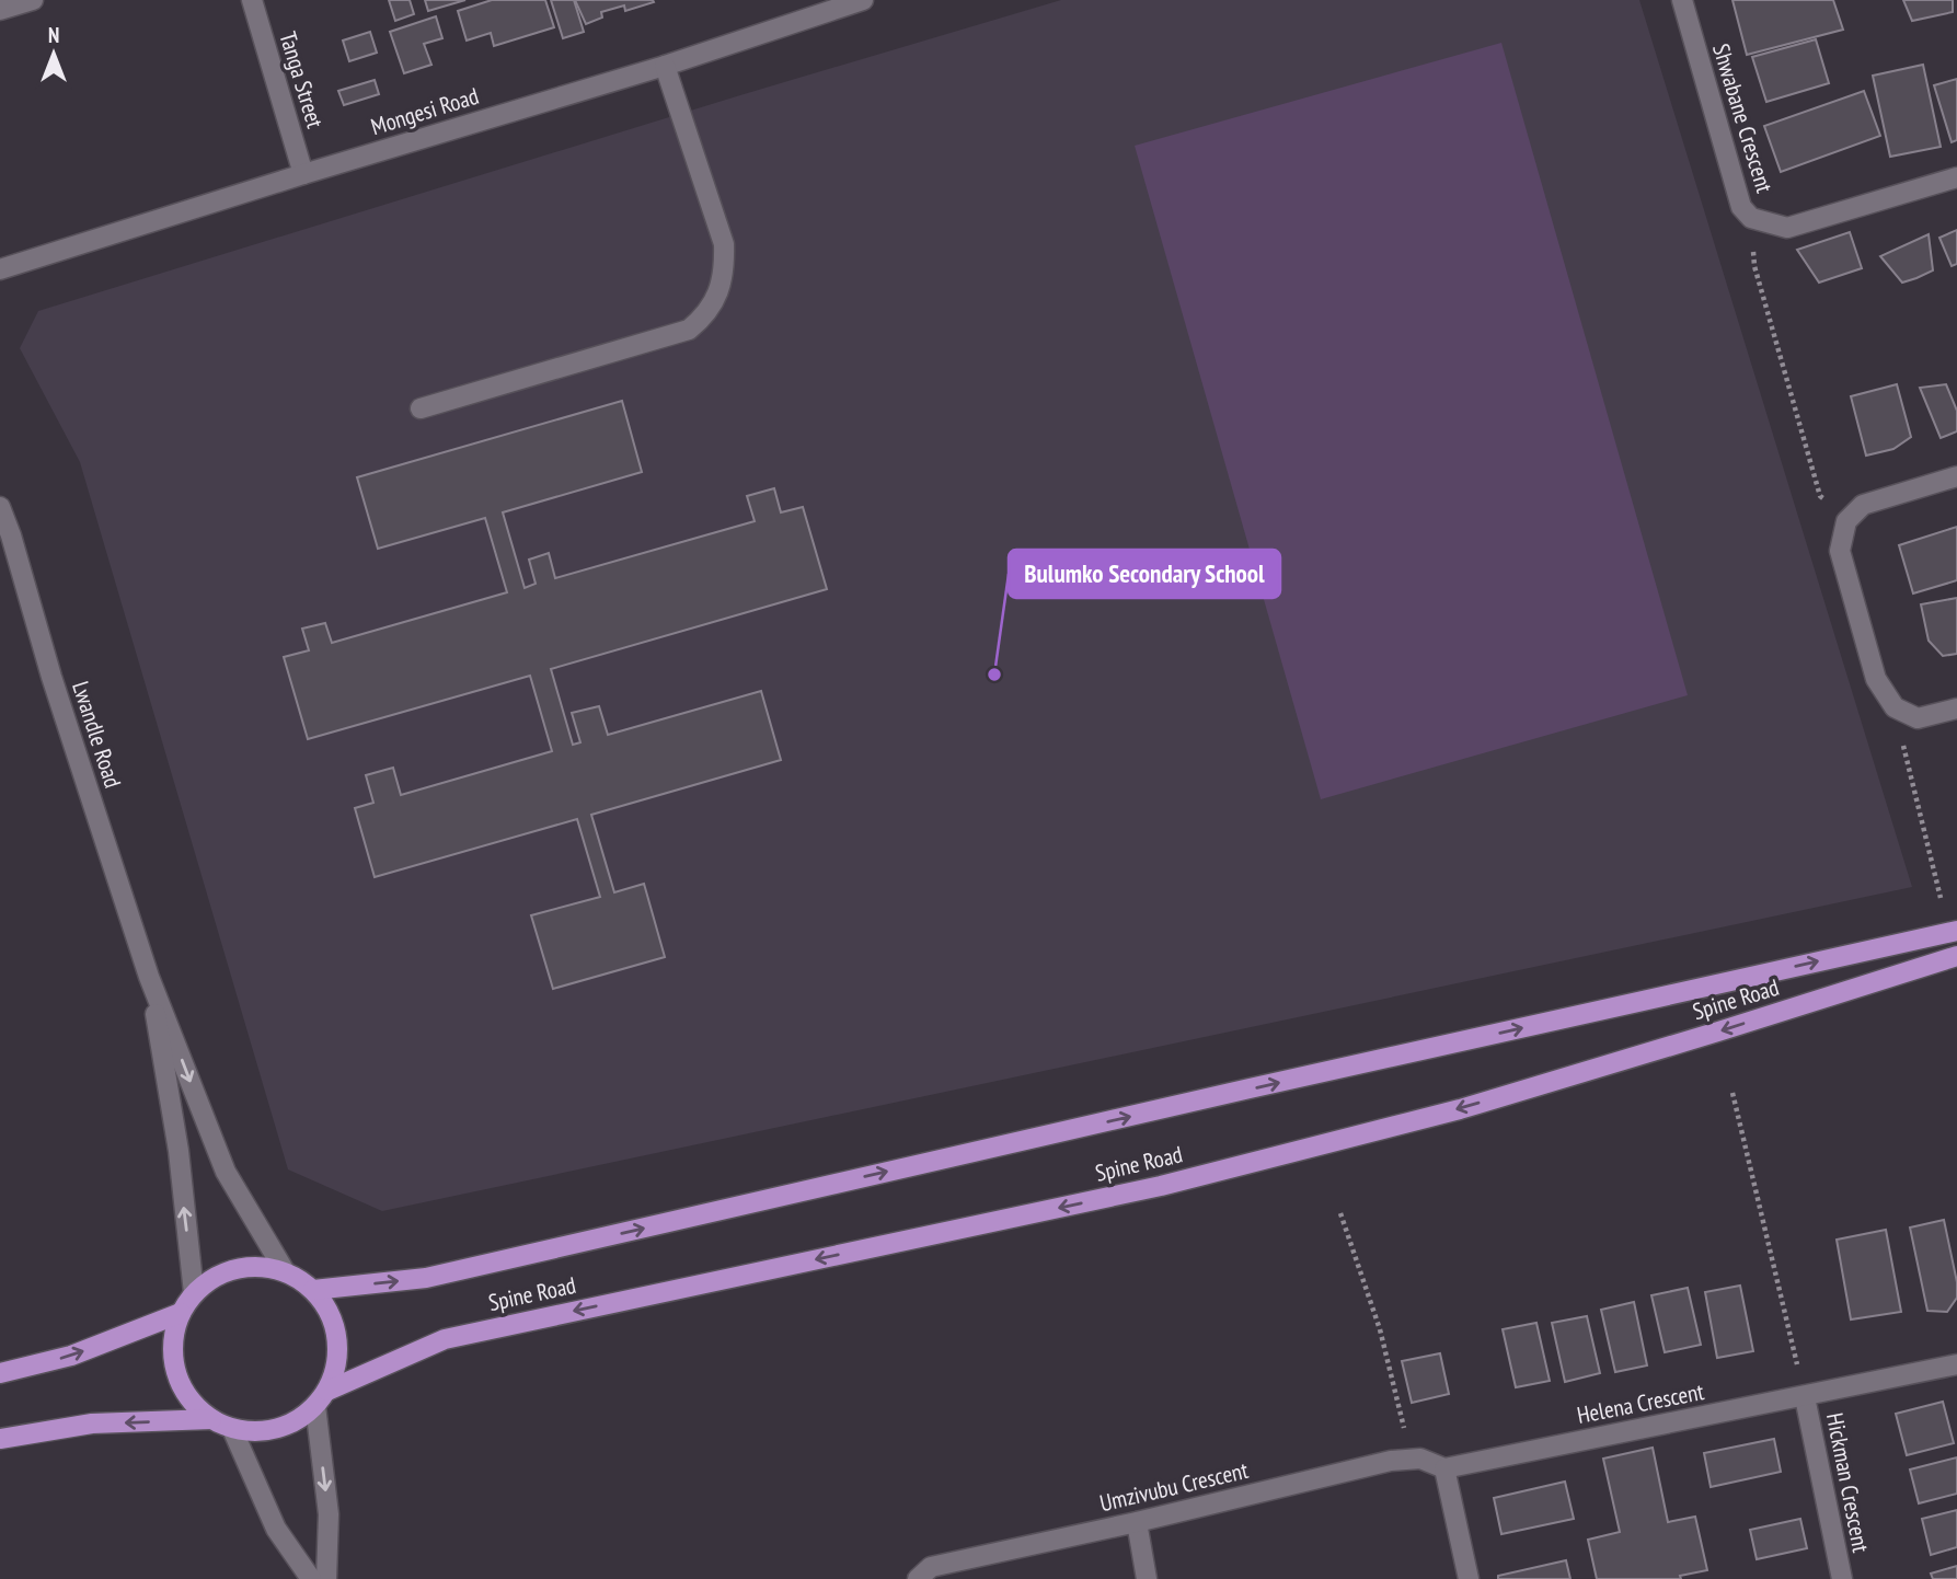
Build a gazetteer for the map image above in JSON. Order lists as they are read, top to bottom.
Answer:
{
  "streets": {
    "main road": ["Spine Road"],
    "street": [
      "Tanga Street",
      "Mongesi Road",
      "Shwabane Crescent",
      "Lwandle Road",
      "Helena Crescent",
      "Hickman Crescent",
      "Umzivubu Crescent"
    ]
  },
  "crossings": [
    ["Tanga Street", "Mongesi Road"],
    ["Lwandle Road", "Spine Road"],
    ["Helena Crescent", "Hickman Crescent"],
    ["Helena Crescent", "Umzivubu Crescent"]
  ],
  "places": ["Bulumko Secondary School"],
  "north": "top"
}
